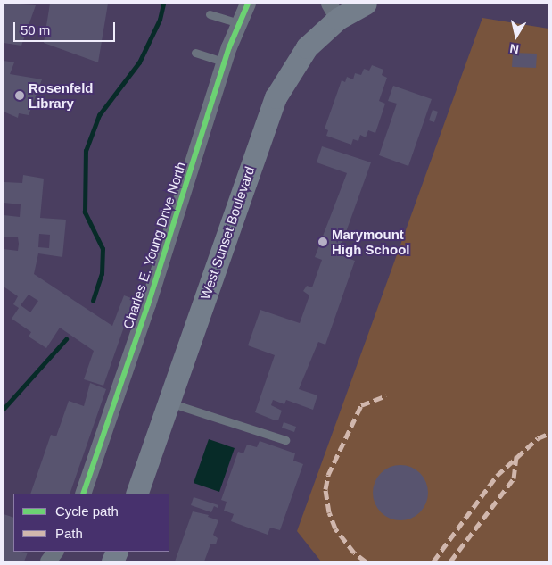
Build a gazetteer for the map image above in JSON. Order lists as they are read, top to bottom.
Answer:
{
  "streets": {
    "main road": ["West Sunset Boulevard"],
    "street": ["Charles E. Young Drive North"]
  },
  "places": ["Rosenfeld Library", "Marymount High School"],
  "legend": ["Cycle path", "Path"],
  "scale_bar": "50 m",
  "north": "bottom"
}
